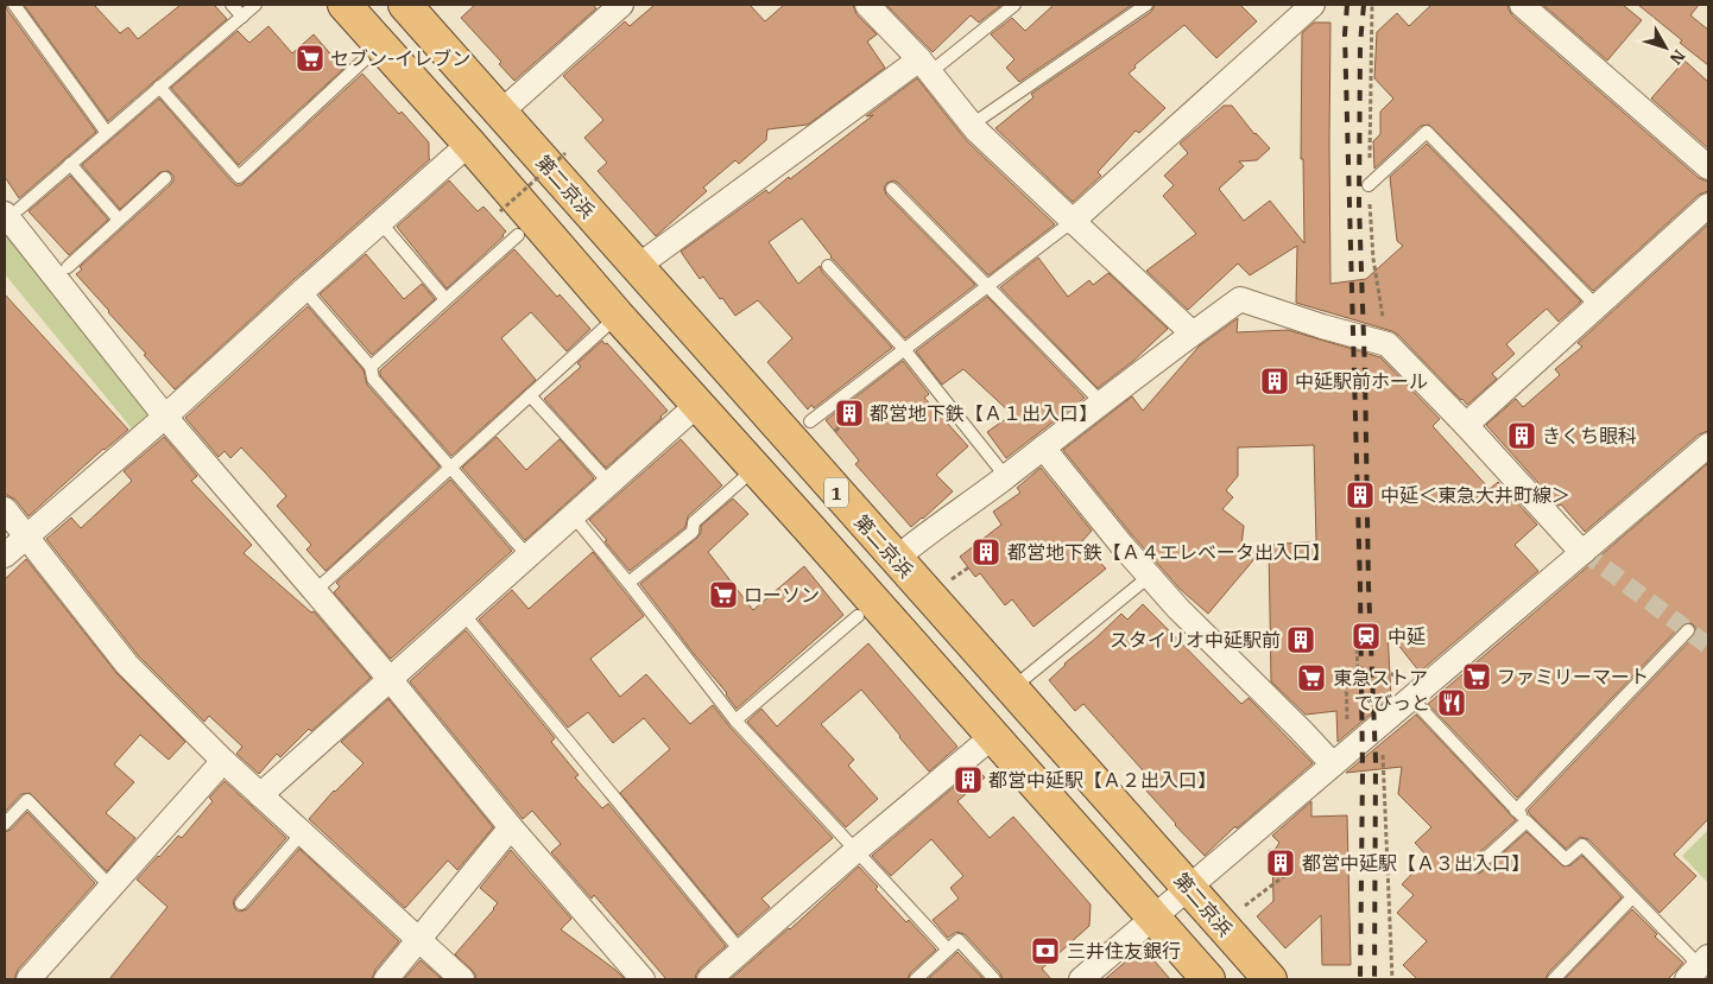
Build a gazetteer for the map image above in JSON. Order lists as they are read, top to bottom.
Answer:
{
  "streets": {
    "highway": ["第二京浜", "1"]
  },
  "places": {
    "supermarket": [
      "セブン-イレブン",
      "ローソン",
      "ファミリーマート",
      "東急ストア"
    ],
    "building": [
      "中延駅前ホール",
      "都営地下鉄【Ａ１出入口】",
      "きくち眼科",
      "中延＜東急大井町線＞",
      "都営地下鉄【Ａ４エレベータ出入口】",
      "スタイリオ中延駅前",
      "都営中延駅【Ａ２出入口】",
      "都営中延駅【Ａ３出入口】"
    ],
    "station": ["中延"],
    "restaurant": ["でびっと"],
    "bank": ["三井住友銀行"]
  },
  "north": "bottom right"
}
